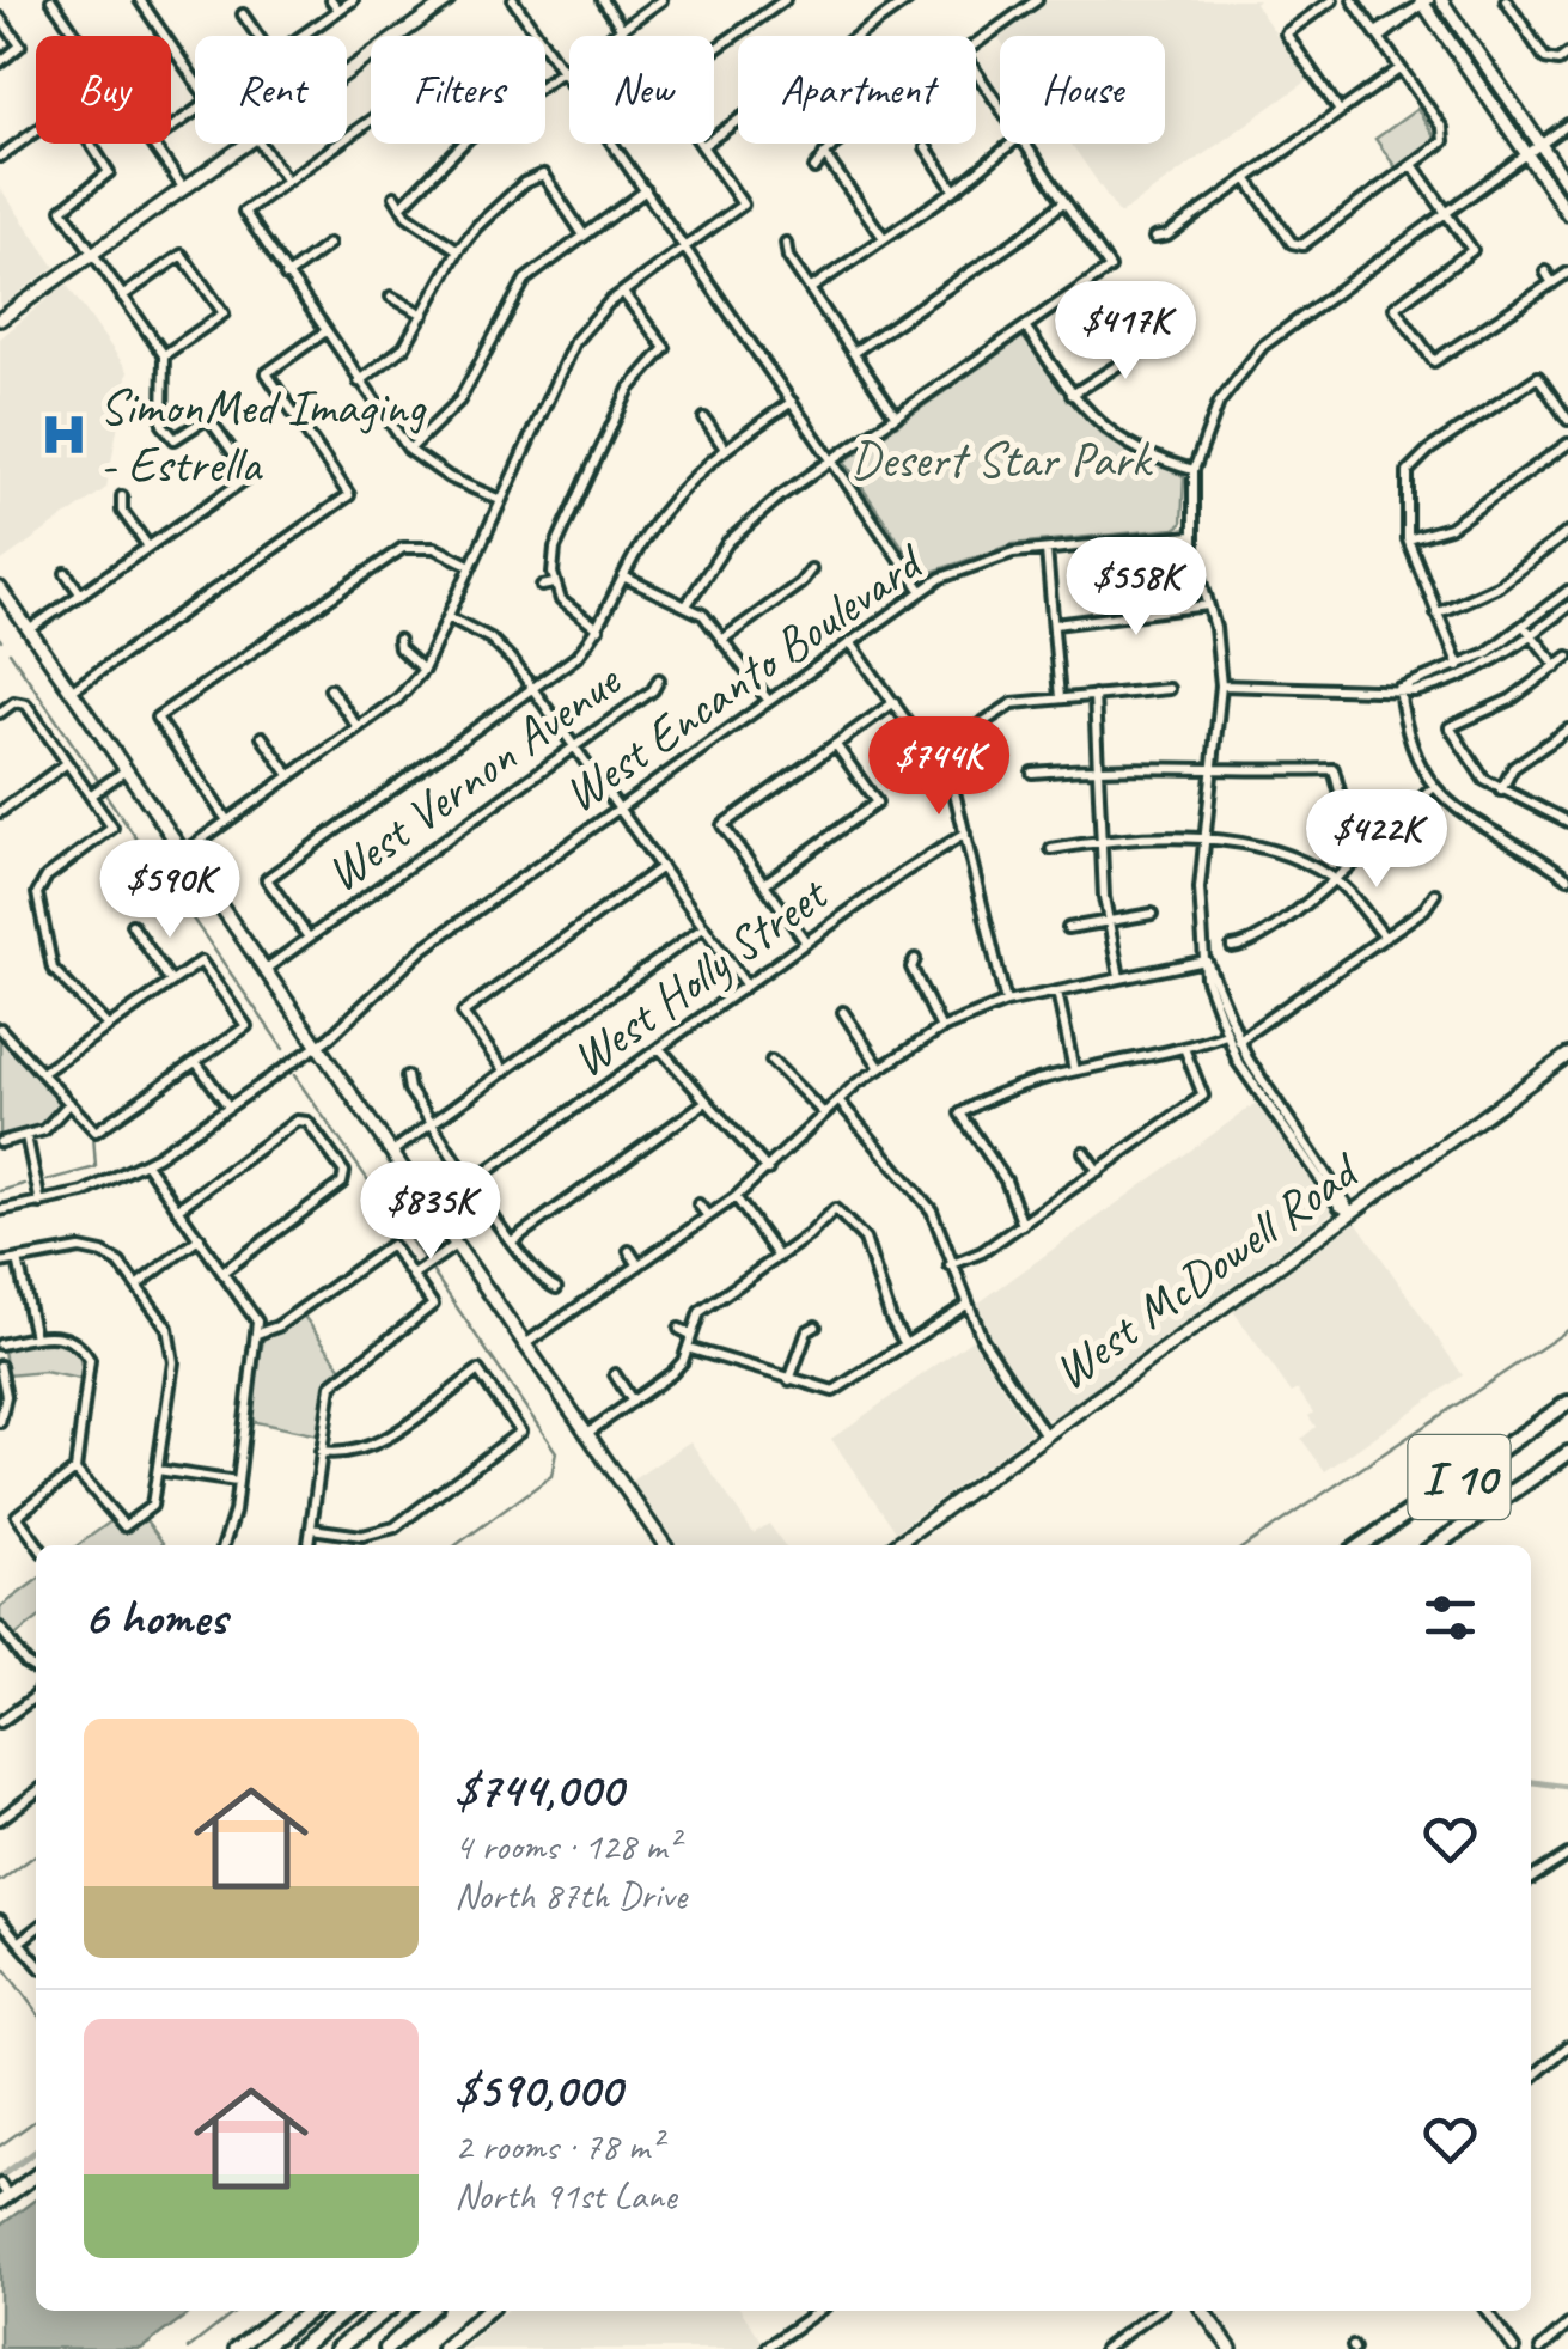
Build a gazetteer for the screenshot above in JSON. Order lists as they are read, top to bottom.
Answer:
{
  "streets": {
    "highway": ["I 10"],
    "main road": ["West McDowell Road"],
    "street": ["West Encanto Boulevard", "West Vernon Avenue", "West Holly Street"]
  },
  "parks": ["Desert Star Park"],
  "places": {
    "hospital": ["SimonMed Imaging - Estrella"]
  },
  "page": {
    "chip": [
      "Buy",
      "Rent",
      "Filters",
      "New",
      "Apartment",
      "House"
    ],
    "price": [
      "$417K",
      "$558K",
      "$744K",
      "$422K",
      "$590K",
      "$835K"
    ],
    "heading": "6 homes",
    "list": [
      {
        "name": "$744,000",
        "note": "4 rooms · 128 m² · North 87th Drive"
      },
      {
        "name": "$590,000",
        "note": "2 rooms · 78 m² · North 91st Lane"
      }
    ]
  }
}
